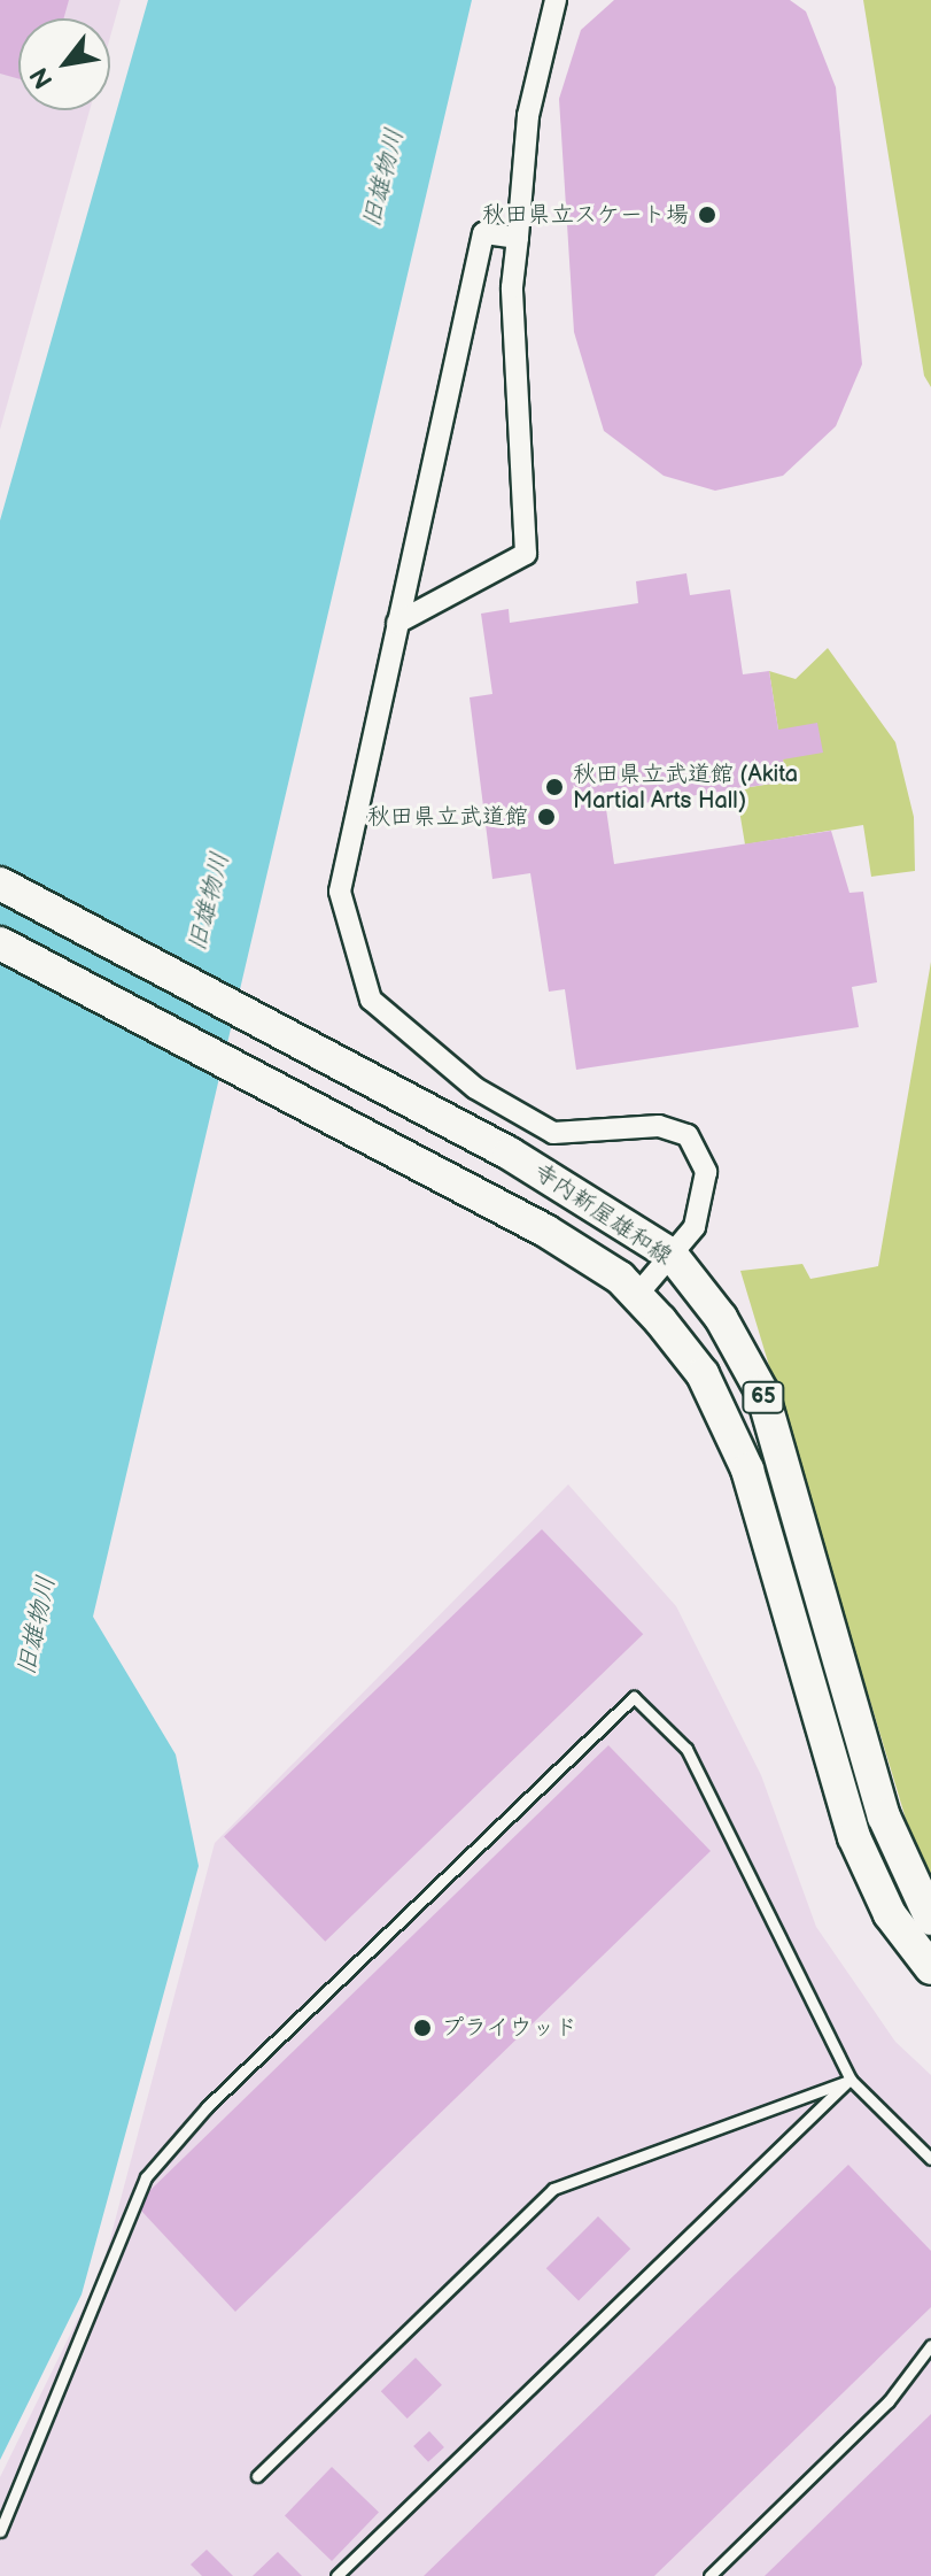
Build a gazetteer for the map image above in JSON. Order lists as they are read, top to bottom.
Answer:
{
  "streets": {
    "main road": ["寺内新屋雄和線", "65"]
  },
  "water": ["旧雄物川"],
  "places": [
    "秋田県立スケート場",
    "秋田県立武道館 (Akita Martial Arts Hall)",
    "秋田県立武道館",
    "プライウッド"
  ],
  "north": "bottom left"
}
